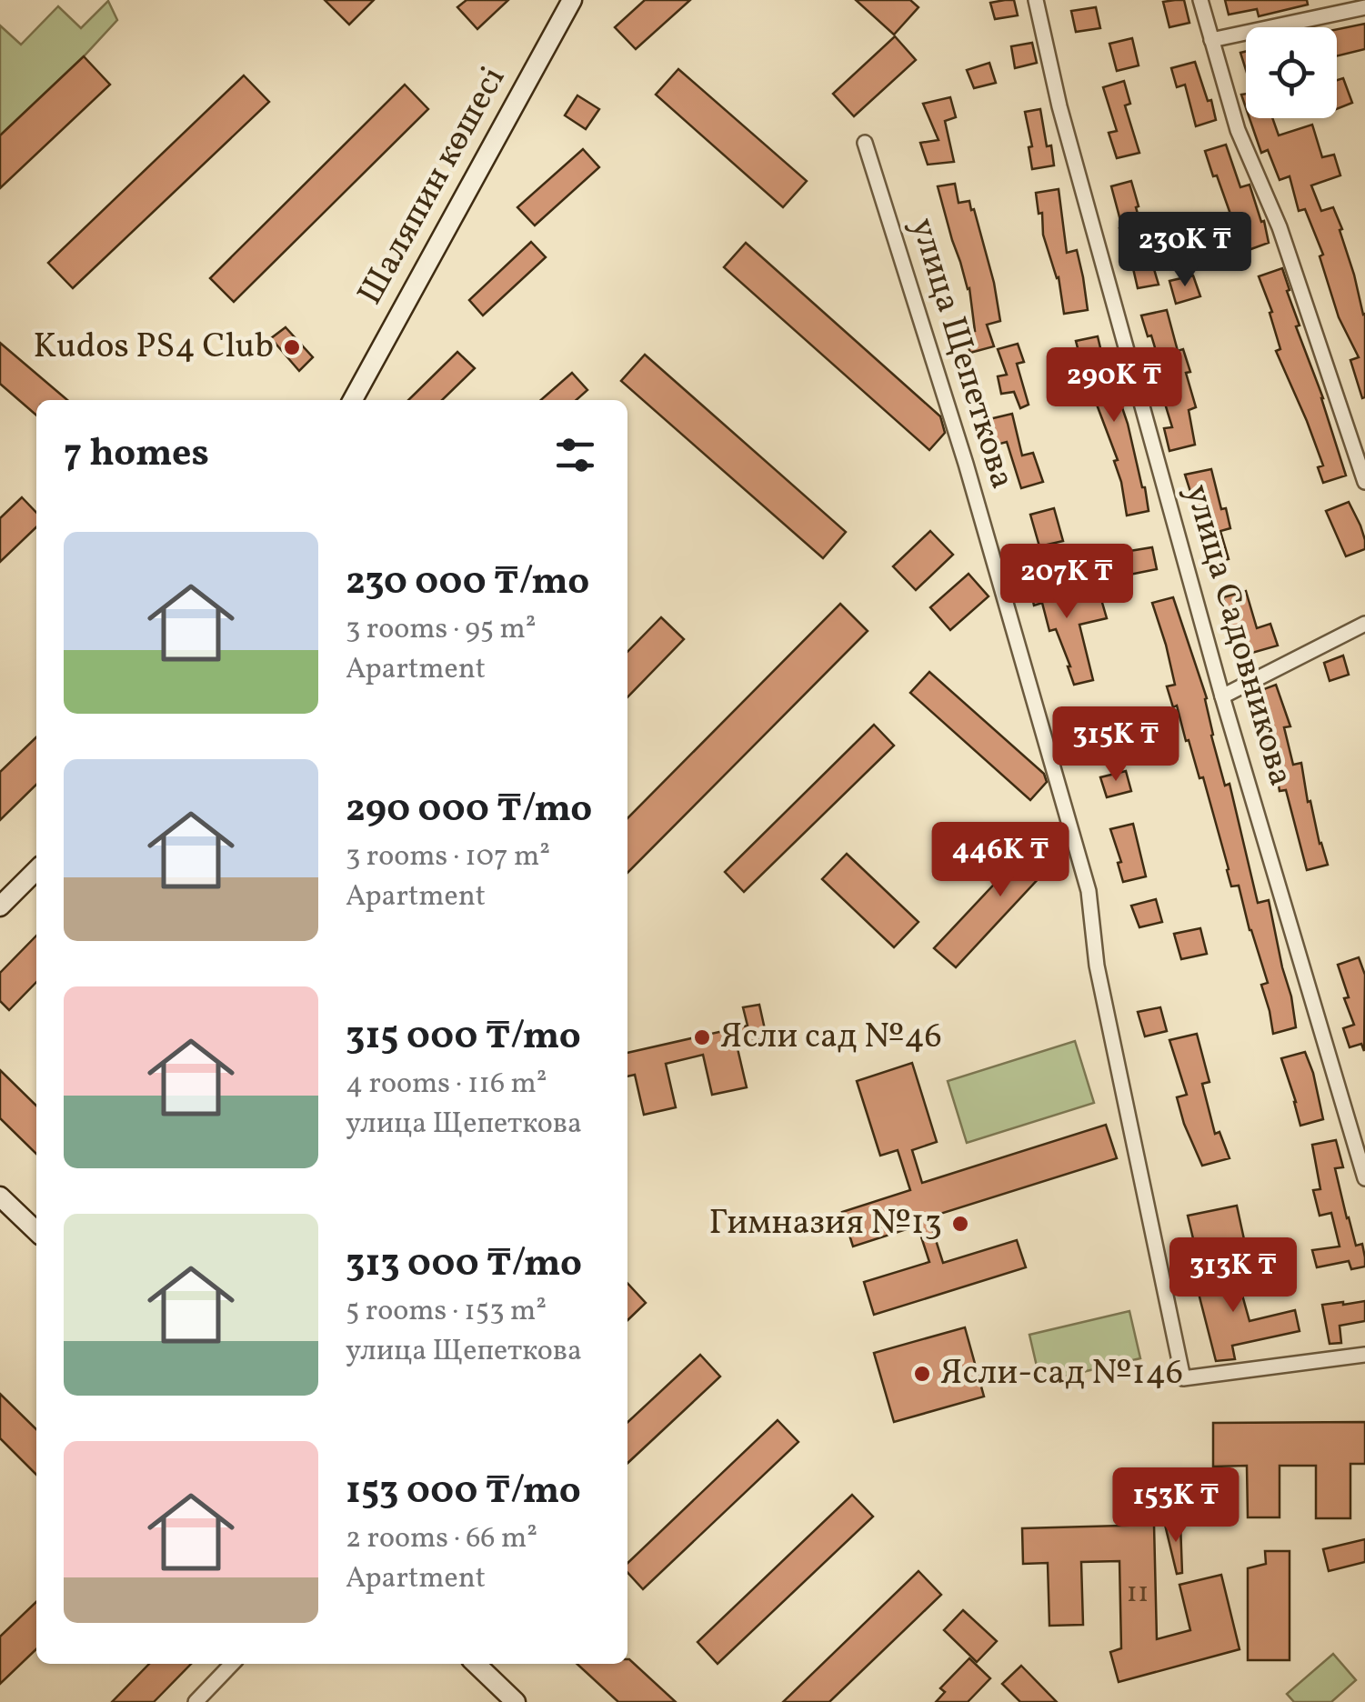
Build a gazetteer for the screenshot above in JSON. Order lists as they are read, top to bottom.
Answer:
{
  "streets": {
    "main road": ["Шаляпин көшесі"],
    "street": ["улица Щепеткова", "улица Садовникова"]
  },
  "places": [
    "Kudos PS4 Club",
    "Ясли сад №46",
    "Гимназия №13",
    "Ясли-сад №146"
  ],
  "house_numbers": ["11"],
  "page": {
    "price": [
      "230K ₸",
      "290K ₸",
      "207K ₸",
      "315K ₸",
      "446K ₸",
      "313K ₸",
      "153K ₸"
    ],
    "heading": "7 homes",
    "list": [
      {
        "name": "230 000 ₸/mo",
        "note": "3 rooms · 95 m² · Apartment"
      },
      {
        "name": "290 000 ₸/mo",
        "note": "3 rooms · 107 m² · Apartment"
      },
      {
        "name": "315 000 ₸/mo",
        "note": "4 rooms · 116 m² · улица Щепеткова"
      },
      {
        "name": "313 000 ₸/mo",
        "note": "5 rooms · 153 m² · улица Щепеткова"
      },
      {
        "name": "153 000 ₸/mo",
        "note": "2 rooms · 66 m² · Apartment"
      }
    ]
  }
}
